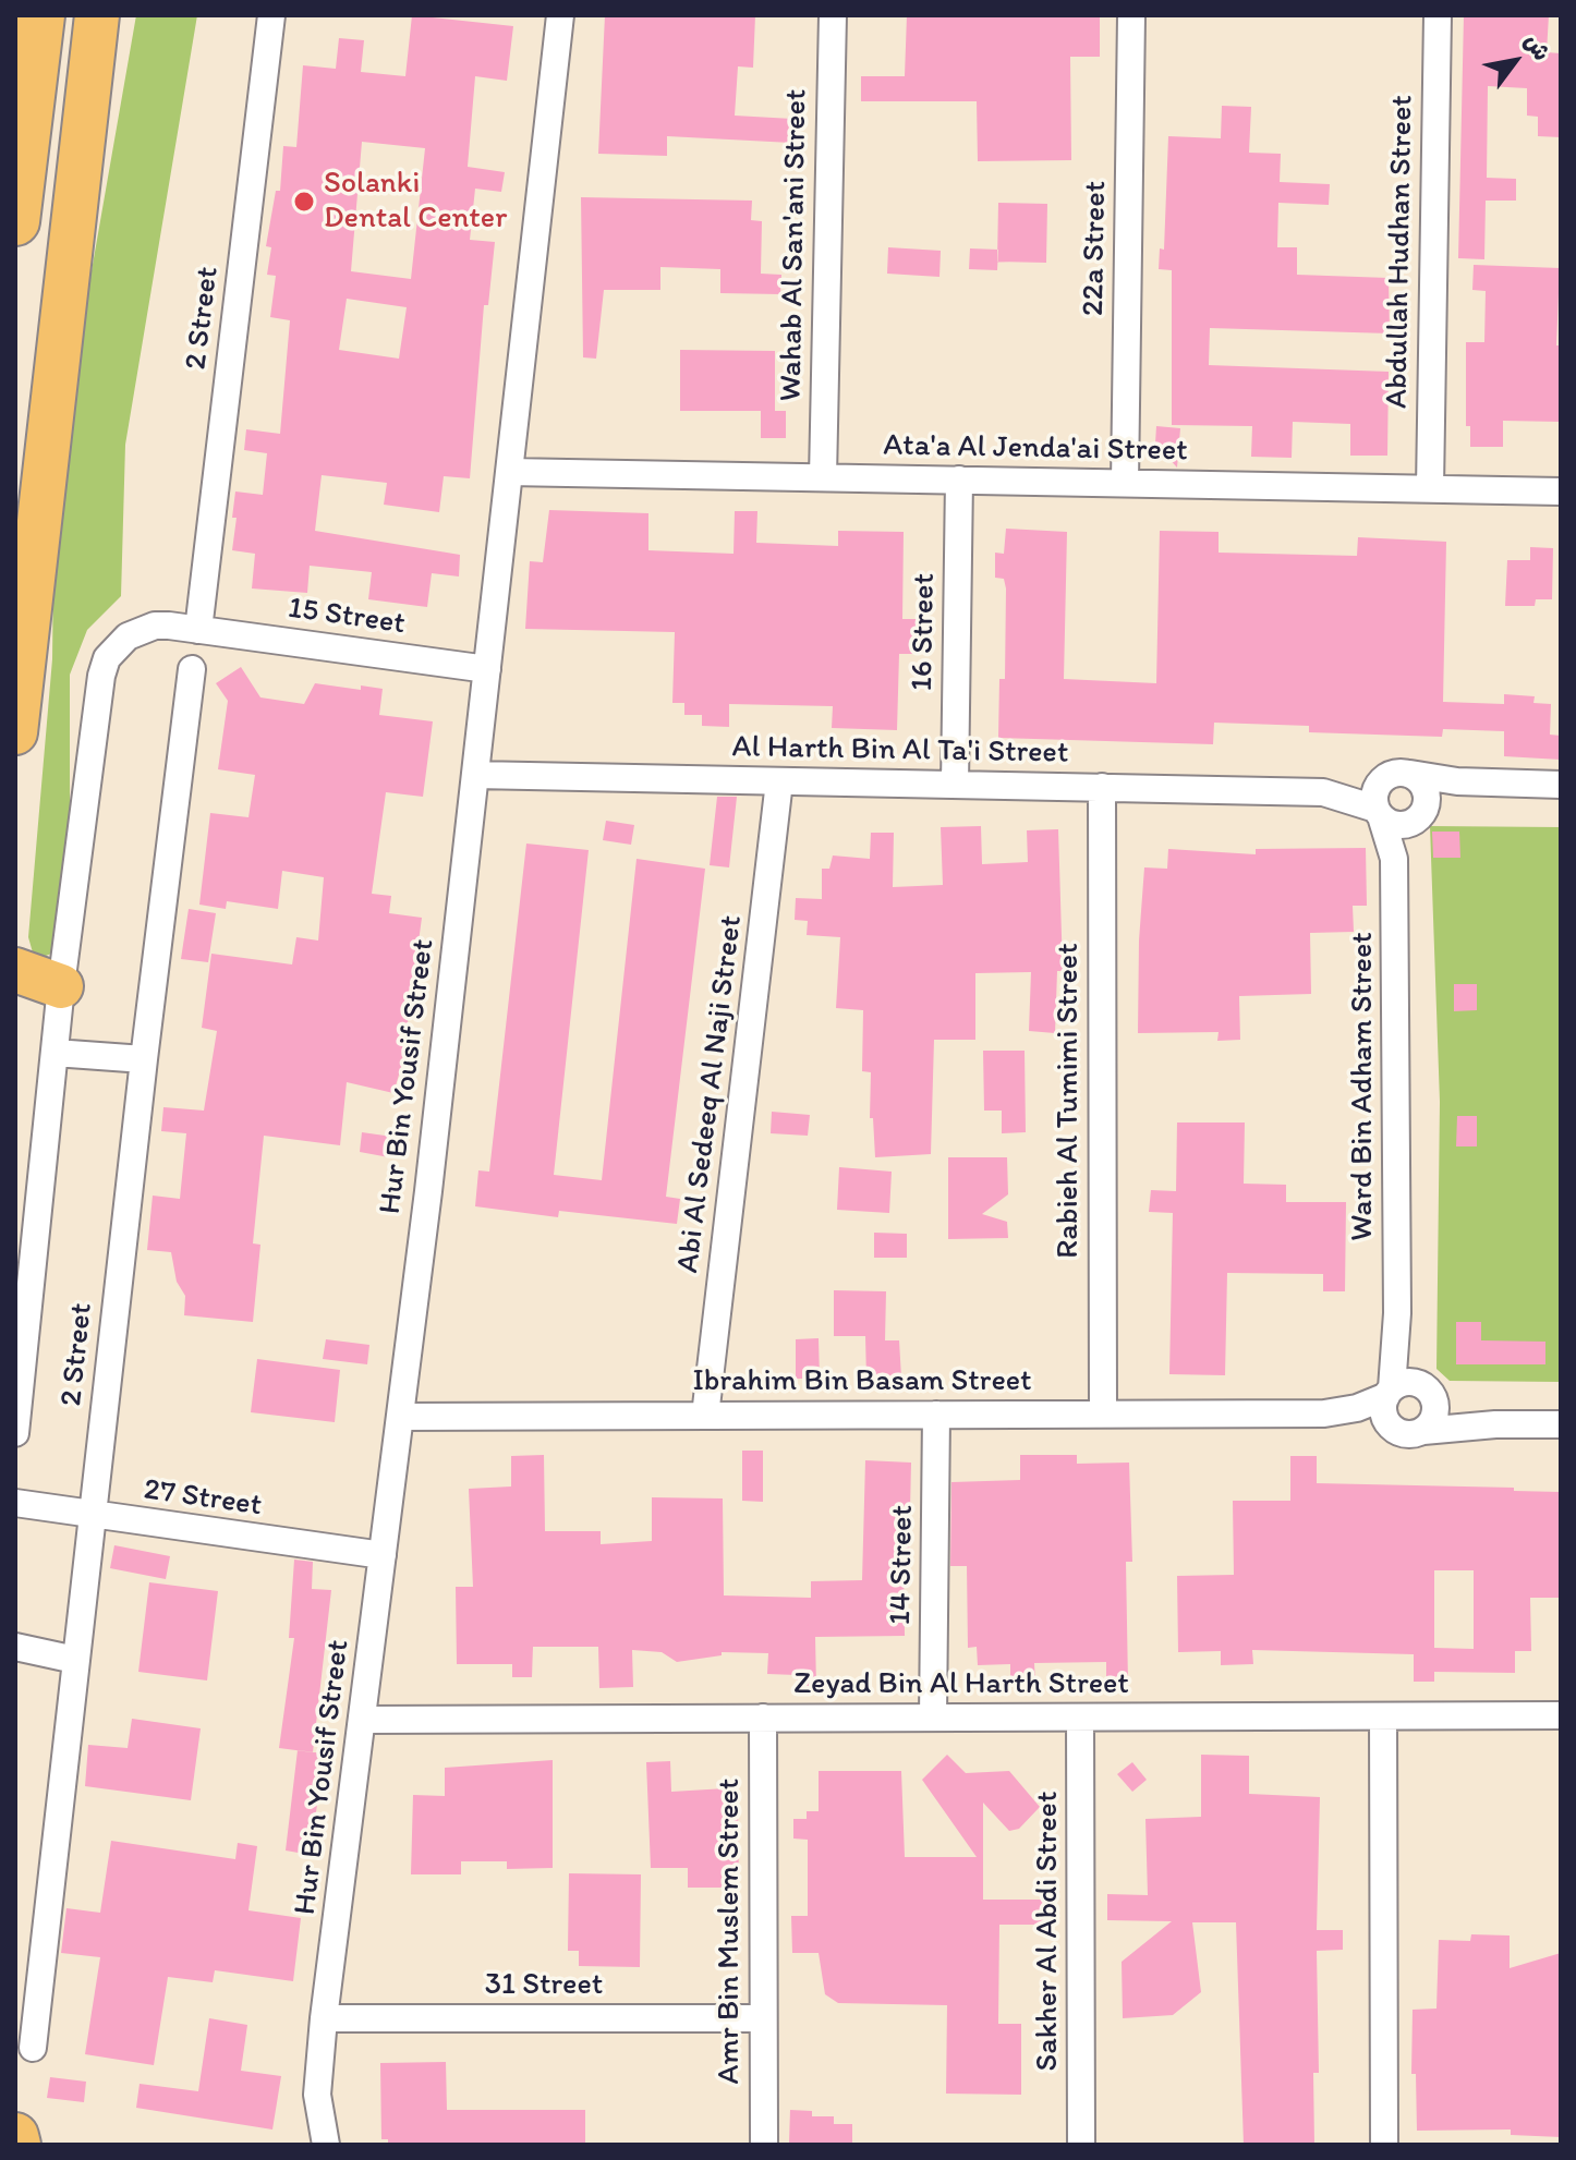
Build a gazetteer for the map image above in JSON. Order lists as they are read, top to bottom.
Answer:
{
  "streets": {
    "street": [
      "Wahab Al San'ani Street",
      "22a Street",
      "Abdullah Hudhan Street",
      "2 Street",
      "Ata'a Al Jenda'ai Street",
      "15 Street",
      "16 Street",
      "Al Harth Bin Al Ta'i Street",
      "Hur Bin Yousif Street",
      "Ward Bin Adham Street",
      "Abi Al Sedeeq Al Naji Street",
      "Rabieh Al Tumimi Street",
      "Ibrahim Bin Basam Street",
      "27 Street",
      "14 Street",
      "Zeyad Bin Al Harth Street",
      "Amr Bin Muslem Street",
      "Sakher Al Abdi Street",
      "31 Street"
    ]
  },
  "crossings": [
    ["Wahab Al San'ani Street", "Ata'a Al Jenda'ai Street"],
    ["22a Street", "Ata'a Al Jenda'ai Street"],
    ["Abdullah Hudhan Street", "Ata'a Al Jenda'ai Street"],
    ["2 Street", "15 Street"],
    ["2 Street", "27 Street"],
    ["Ata'a Al Jenda'ai Street", "16 Street"],
    ["Ata'a Al Jenda'ai Street", "Hur Bin Yousif Street"],
    ["15 Street", "Hur Bin Yousif Street"],
    ["16 Street", "Al Harth Bin Al Ta'i Street"],
    ["Al Harth Bin Al Ta'i Street", "Hur Bin Yousif Street"],
    ["Al Harth Bin Al Ta'i Street", "Ward Bin Adham Street"],
    ["Al Harth Bin Al Ta'i Street", "Abi Al Sedeeq Al Naji Street"],
    ["Al Harth Bin Al Ta'i Street", "Rabieh Al Tumimi Street"],
    ["Hur Bin Yousif Street", "Ibrahim Bin Basam Street"],
    ["Hur Bin Yousif Street", "27 Street"],
    ["Hur Bin Yousif Street", "Zeyad Bin Al Harth Street"],
    ["Hur Bin Yousif Street", "31 Street"],
    ["Ward Bin Adham Street", "Ibrahim Bin Basam Street"],
    ["Abi Al Sedeeq Al Naji Street", "Ibrahim Bin Basam Street"],
    ["Rabieh Al Tumimi Street", "Ibrahim Bin Basam Street"],
    ["Ibrahim Bin Basam Street", "14 Street"],
    ["14 Street", "Zeyad Bin Al Harth Street"],
    ["Zeyad Bin Al Harth Street", "Amr Bin Muslem Street"],
    ["Zeyad Bin Al Harth Street", "Sakher Al Abdi Street"],
    ["Amr Bin Muslem Street", "31 Street"]
  ],
  "places": ["Solanki Dental Center"],
  "north": "top right"
}
